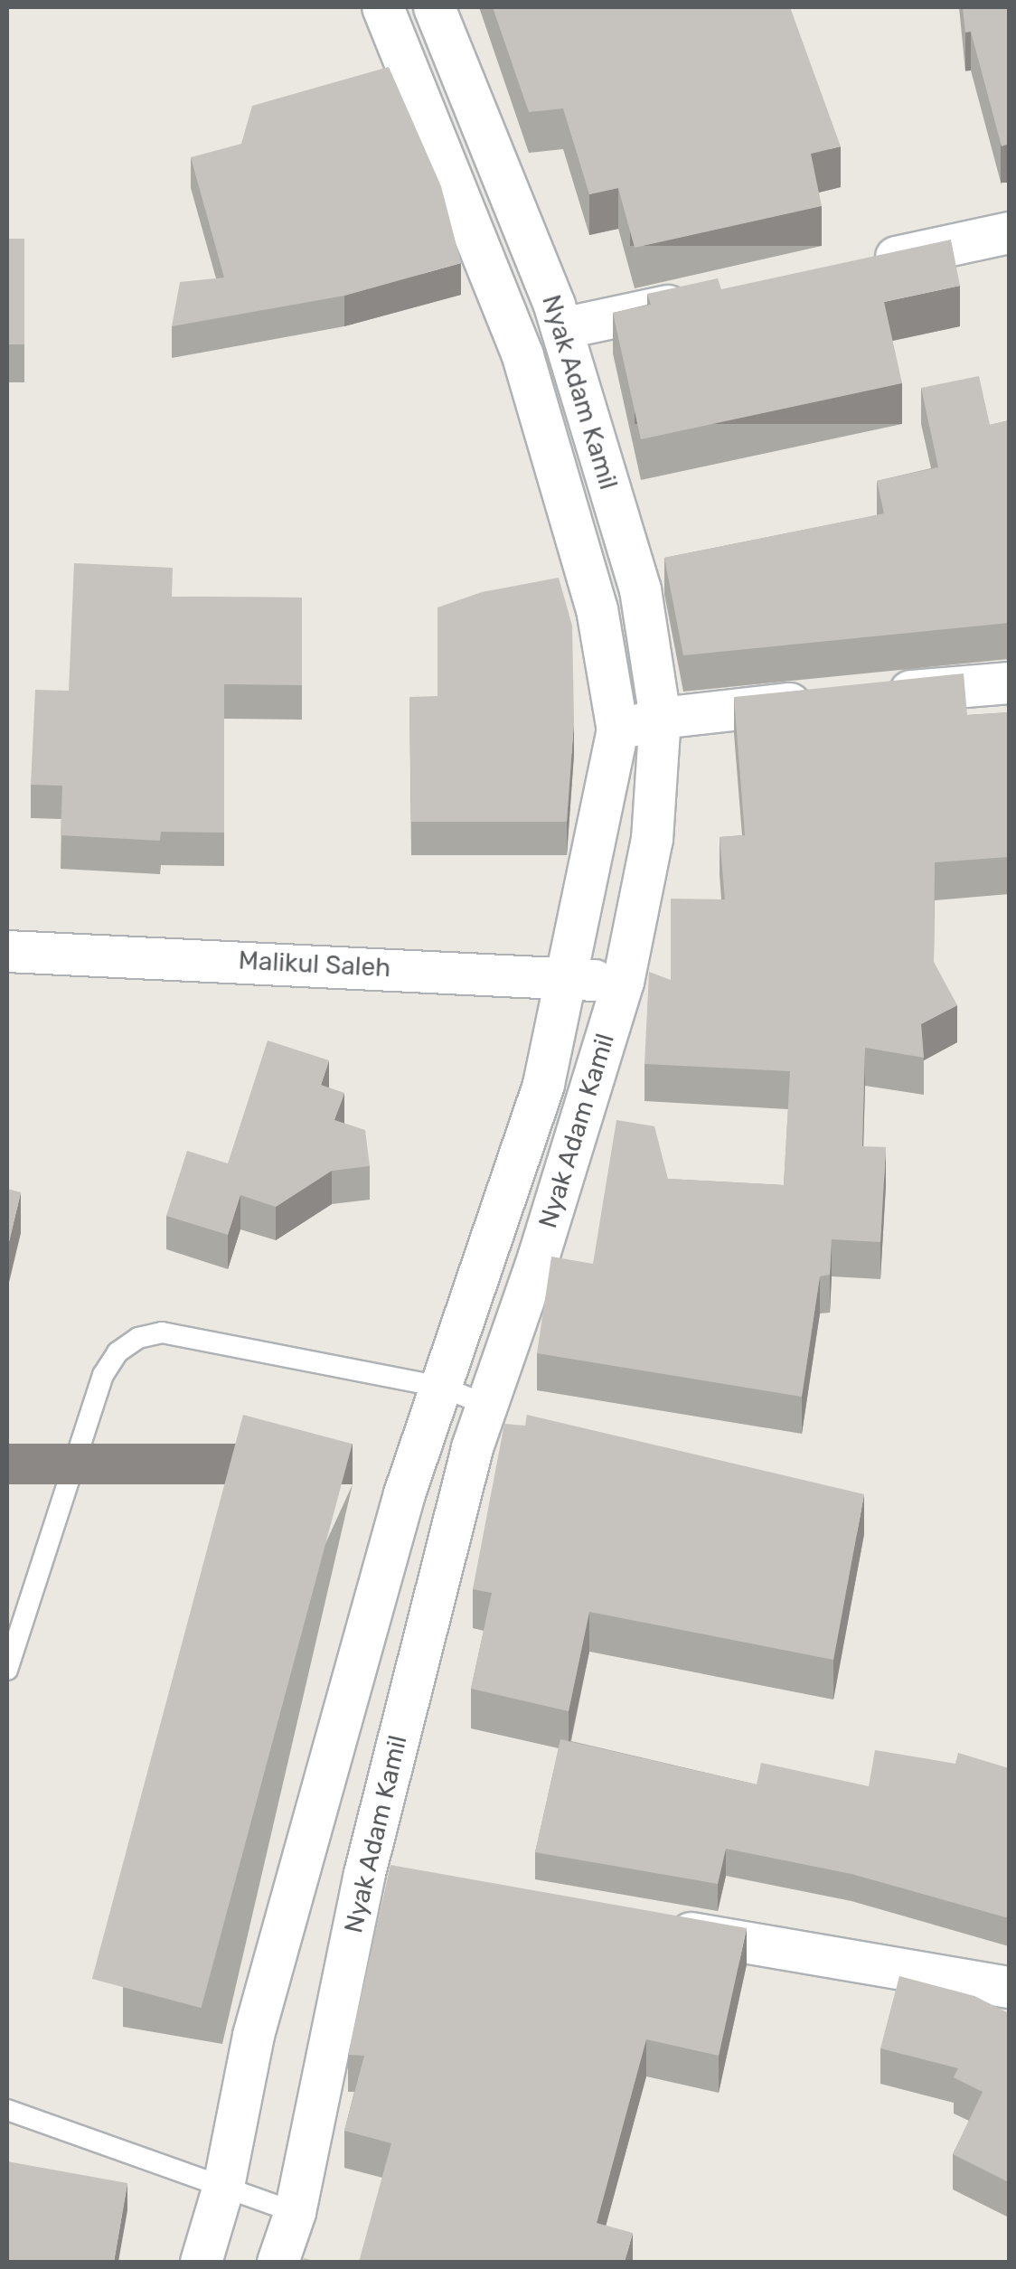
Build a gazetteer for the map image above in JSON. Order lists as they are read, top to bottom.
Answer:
{
  "streets": {
    "street": ["Nyak Adam Kamil", "Malikul Saleh"]
  },
  "crossings": [
    ["Nyak Adam Kamil", "Malikul Saleh"]
  ]
}
